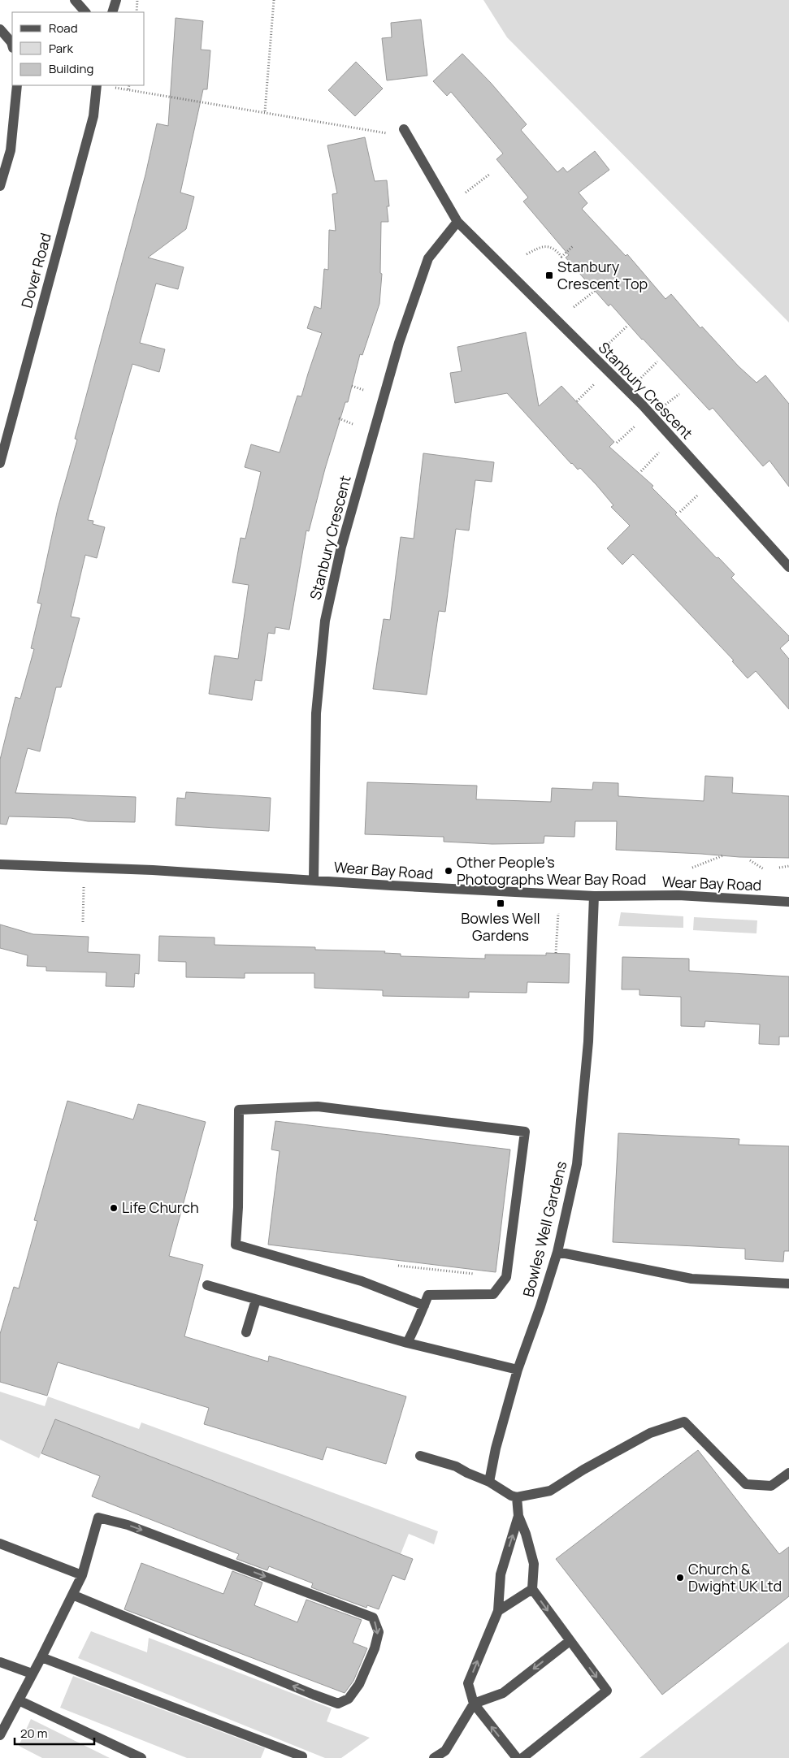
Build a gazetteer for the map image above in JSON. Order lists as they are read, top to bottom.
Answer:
{
  "streets": {
    "street": [
      "Dover Road",
      "Stanbury Crescent",
      "Wear Bay Road",
      "Bowles Well Gardens"
    ]
  },
  "crossings": [
    ["Stanbury Crescent", "Wear Bay Road"],
    ["Wear Bay Road", "Bowles Well Gardens"]
  ],
  "places": {
    "transit": ["Stanbury Crescent Top", "Bowles Well Gardens"],
    "other": ["Other People's Photographs Wear Bay Road", "Life Church", "Church & Dwight UK Ltd"]
  },
  "legend": ["Road", "Park", "Building"],
  "scale_bar": "20 m"
}
